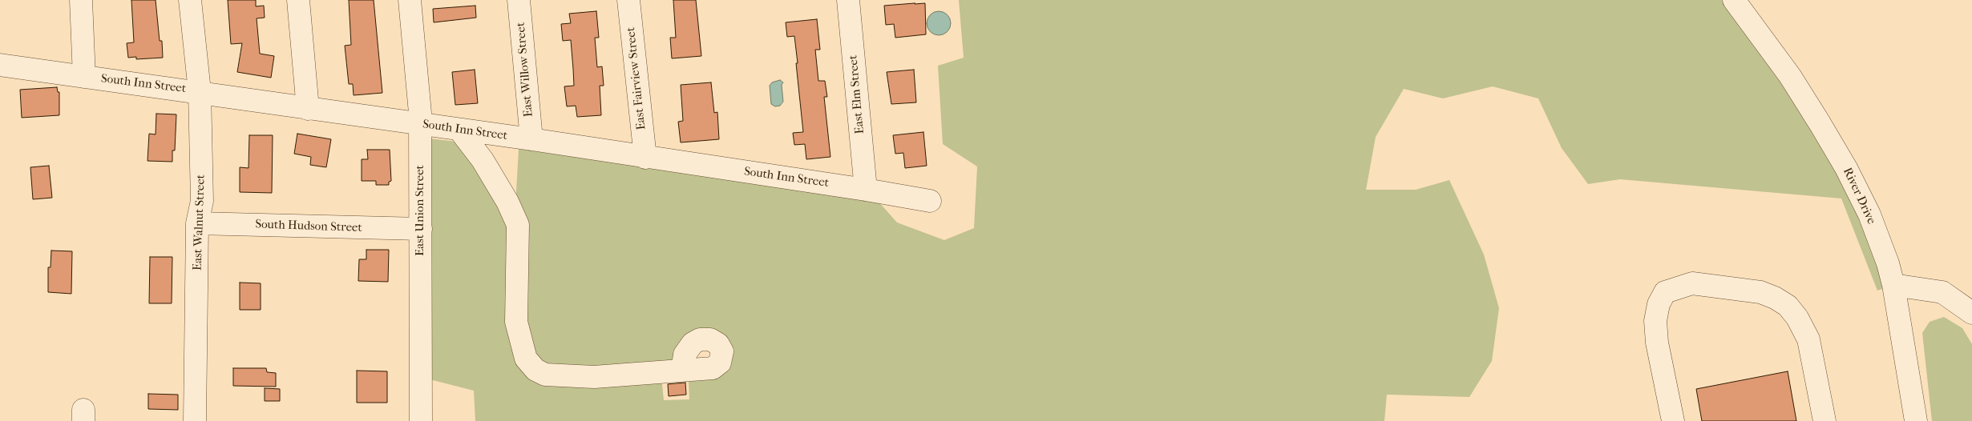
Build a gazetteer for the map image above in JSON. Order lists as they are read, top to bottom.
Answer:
{
  "streets": {
    "street": [
      "East Willow Street",
      "East Fairview Street",
      "South Inn Street",
      "East Elm Street",
      "River Drive",
      "East Union Street",
      "East Walnut Street",
      "South Hudson Street"
    ]
  },
  "crossings": [
    ["East Willow Street", "South Inn Street"],
    ["East Fairview Street", "South Inn Street"],
    ["South Inn Street", "East Elm Street"],
    ["South Inn Street", "East Union Street"],
    ["South Inn Street", "East Walnut Street"],
    ["East Union Street", "South Hudson Street"],
    ["East Walnut Street", "South Hudson Street"]
  ]
}
